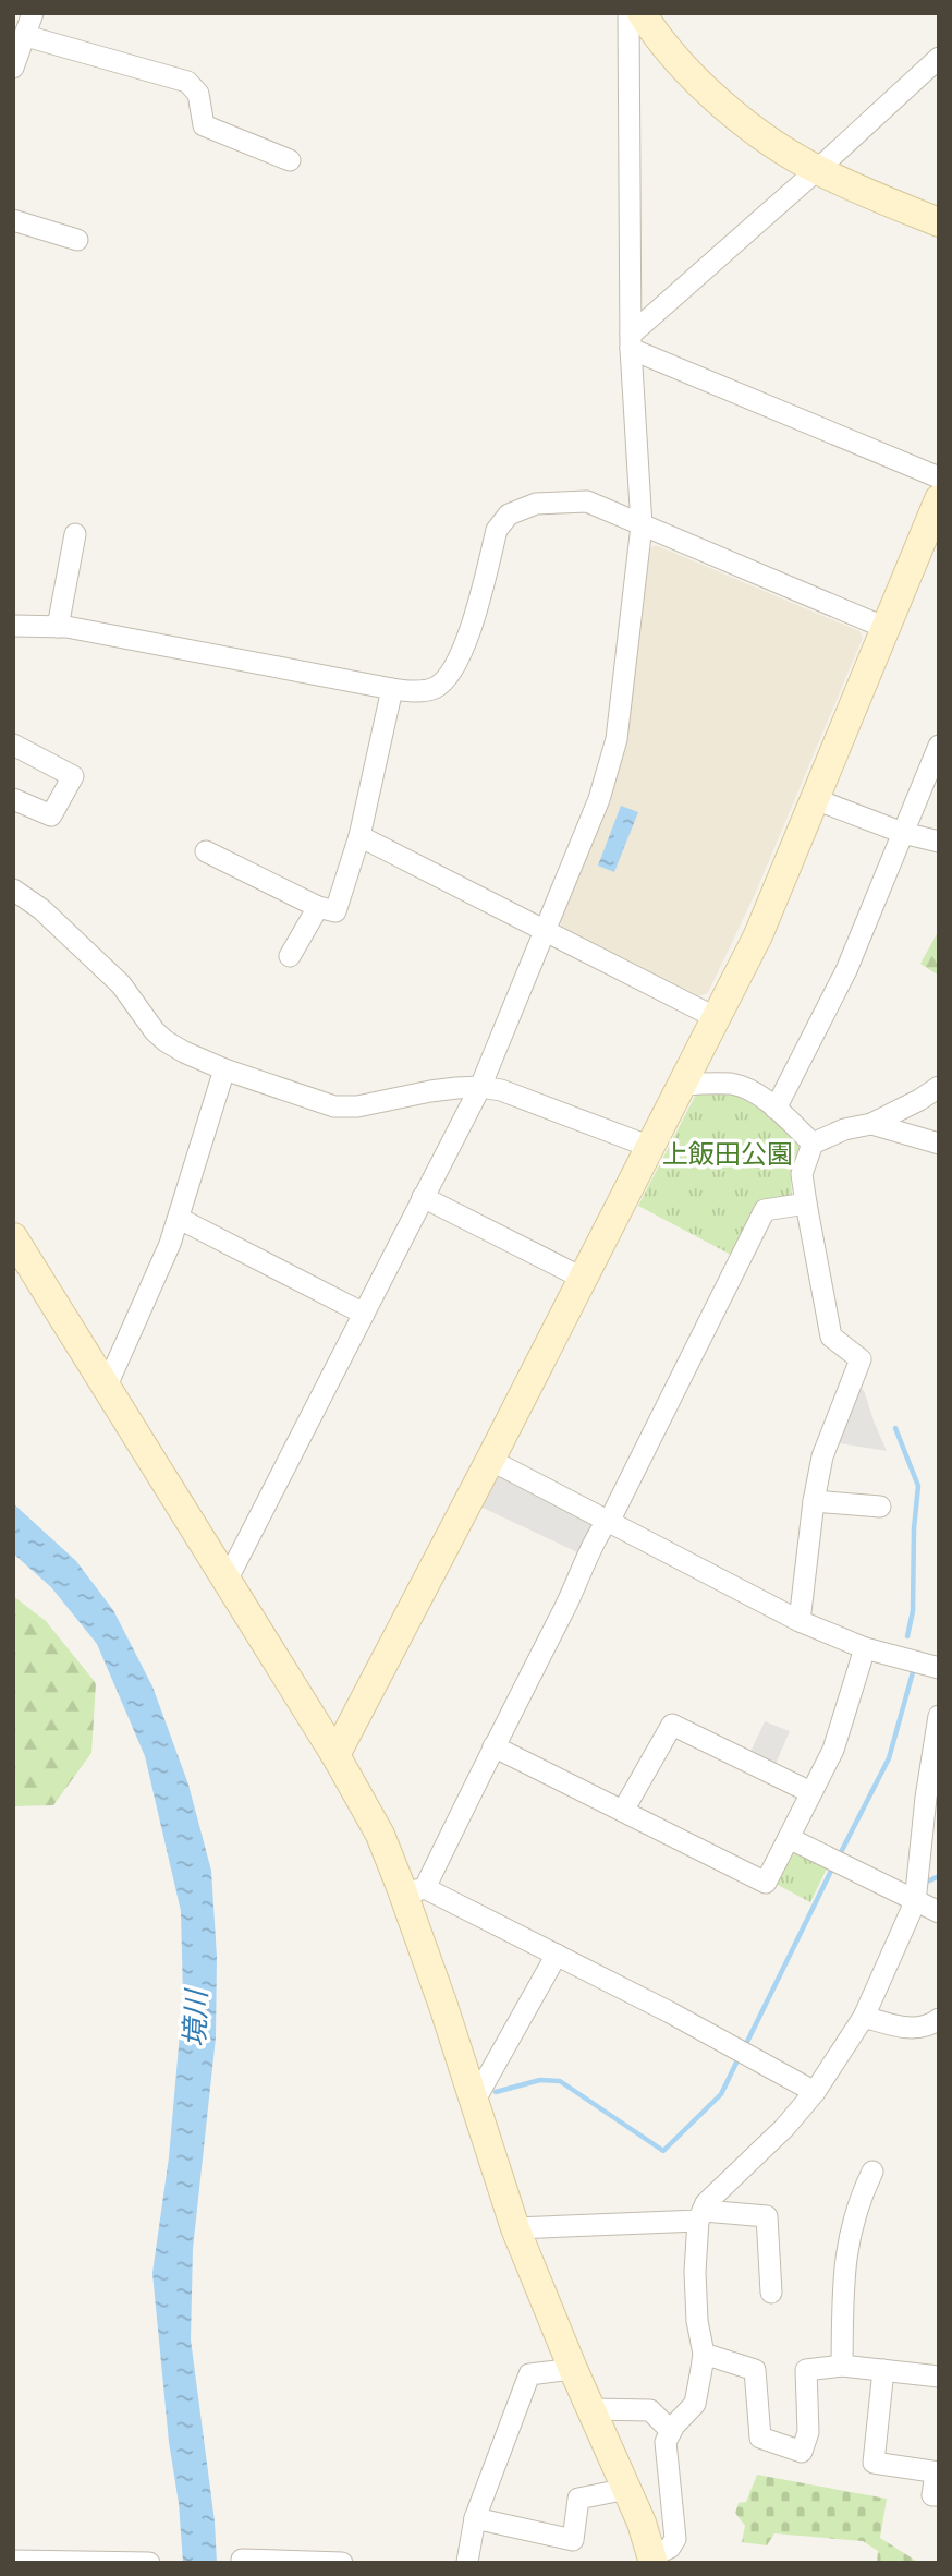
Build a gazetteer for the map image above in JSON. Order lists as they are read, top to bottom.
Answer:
{
  "water": ["境川"],
  "parks": ["上飯田公園"]
}
